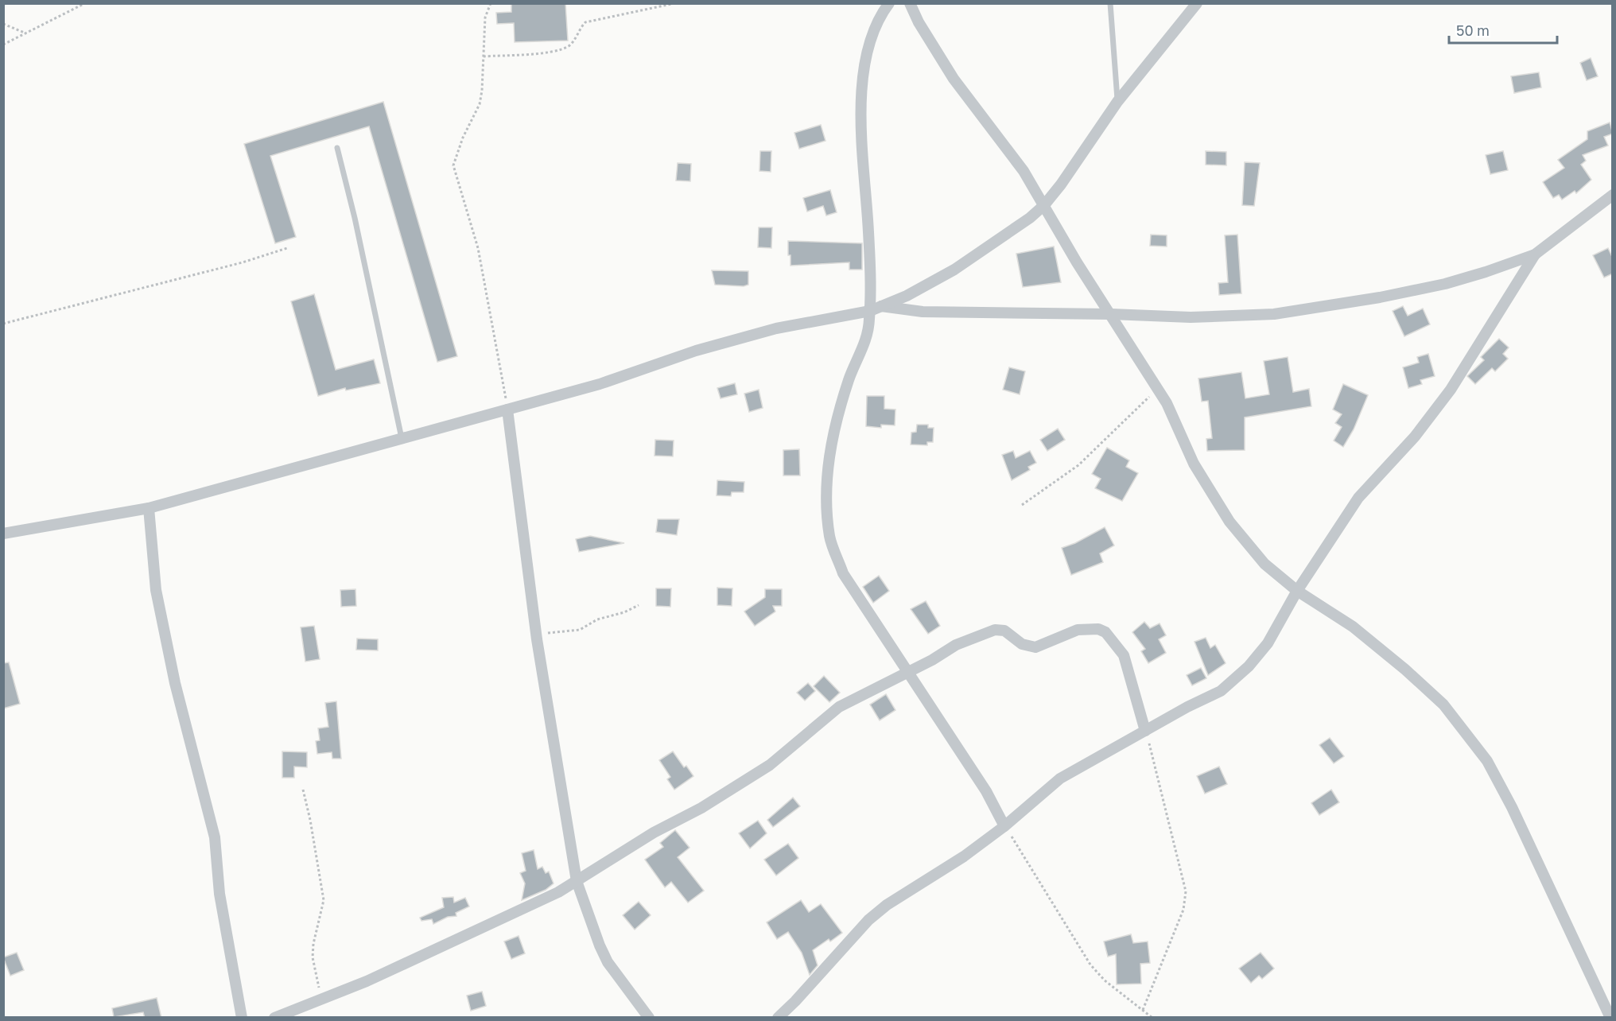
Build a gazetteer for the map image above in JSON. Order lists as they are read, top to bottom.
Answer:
{
  "scale_bar": "50 m"
}
